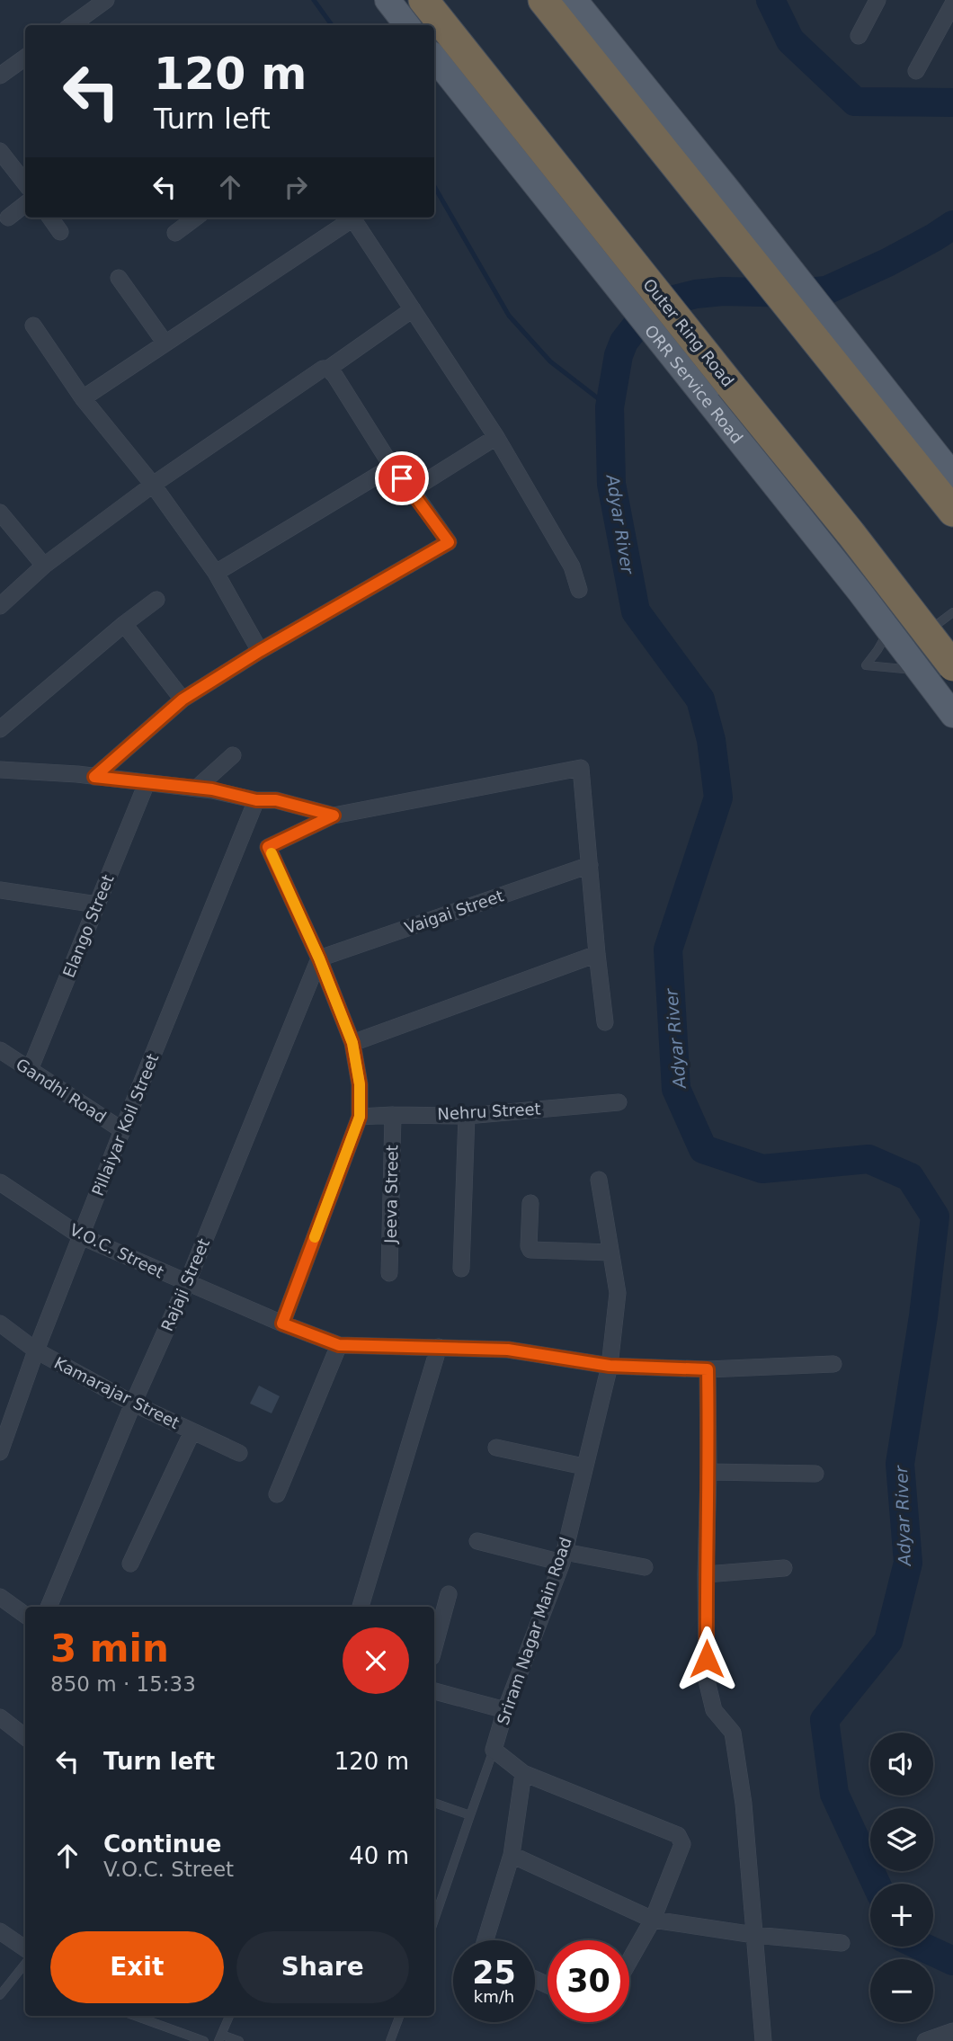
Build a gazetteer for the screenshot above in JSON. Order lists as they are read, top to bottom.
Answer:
{
  "streets": {
    "highway": ["Outer Ring Road"],
    "main road": ["ORR Service Road"],
    "street": [
      "Vaigai Street",
      "Elango Street",
      "Gandhi Road",
      "Nehru Street",
      "Pillaiyar Koil Street",
      "Jeeva Street",
      "V.O.C. Street",
      "Rajaji Street",
      "Kamarajar Street",
      "Sriram Nagar Main Road"
    ]
  },
  "crossings": [
    ["Outer Ring Road", "ORR Service Road"],
    ["Vaigai Street", "Rajaji Street"],
    ["Elango Street", "Gandhi Road"],
    ["Gandhi Road", "Pillaiyar Koil Street"],
    ["Nehru Street", "Jeeva Street"],
    ["Pillaiyar Koil Street", "V.O.C. Street"],
    ["Pillaiyar Koil Street", "Kamarajar Street"],
    ["V.O.C. Street", "Rajaji Street"],
    ["V.O.C. Street", "Sriram Nagar Main Road"],
    ["Rajaji Street", "Kamarajar Street"]
  ],
  "water": ["Adyar River"],
  "page": {
    "turn": ["120 m", "Turn left"],
    "heading": ["3 min", "850 m · 15:33"],
    "list": [
      {
        "name": "Turn left",
        "value": "120 m"
      },
      {
        "name": "Continue",
        "note": "V.O.C. Street",
        "value": "40 m"
      }
    ],
    "map_buttons": ["+", "−"],
    "buttons": ["Exit", "Share"],
    "speed": "25 km/h",
    "limit": "30"
  }
}
